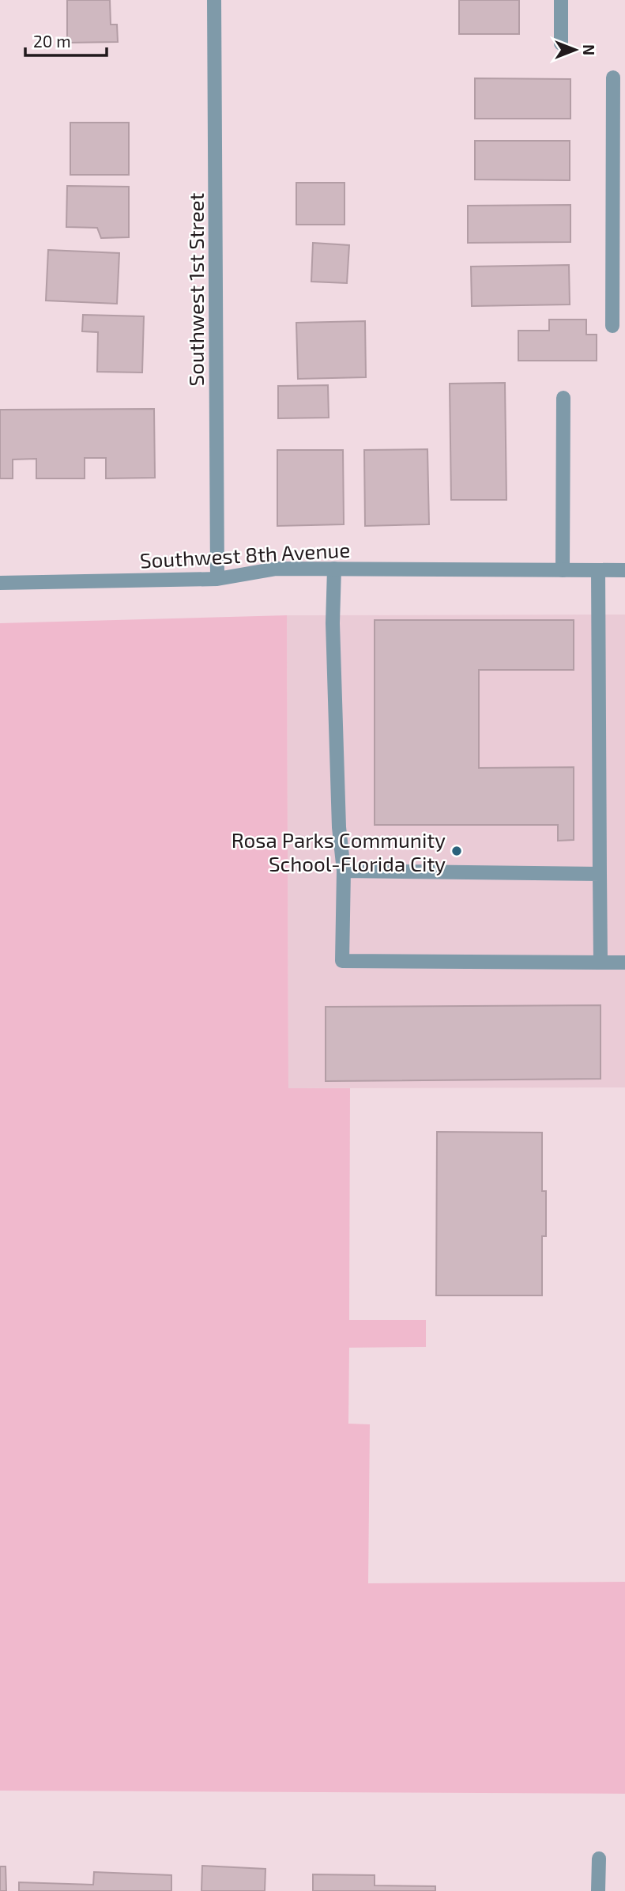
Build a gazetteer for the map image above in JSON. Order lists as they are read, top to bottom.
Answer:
{
  "streets": {
    "street": ["Southwest 1st Street", "Southwest 8th Avenue"]
  },
  "crossings": [
    ["Southwest 1st Street", "Southwest 8th Avenue"]
  ],
  "places": ["Rosa Parks Community School-Florida City"],
  "scale_bar": "20 m",
  "north": "right"
}
